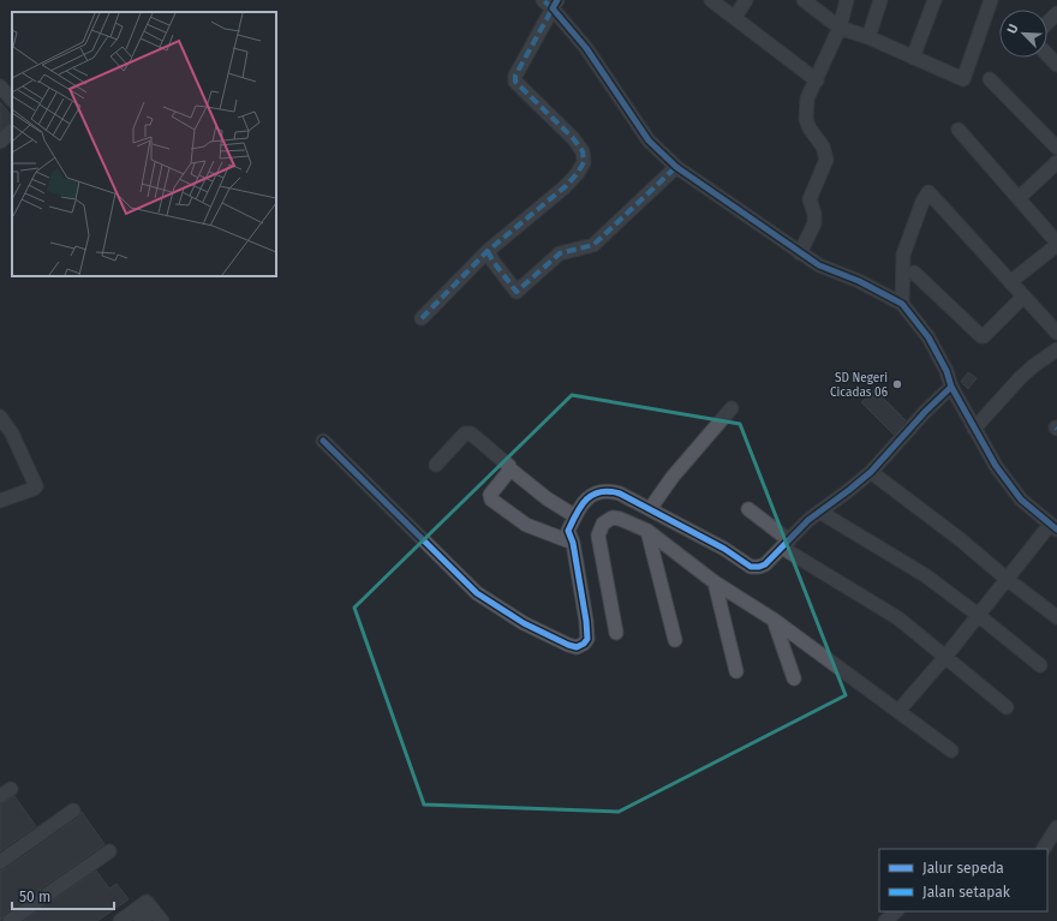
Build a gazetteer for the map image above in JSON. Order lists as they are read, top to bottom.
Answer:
{
  "places": ["SD Negeri Cicadas 06"],
  "legend": ["Jalur sepeda", "Jalan setapak"],
  "scale_bar": "50 m",
  "north": "top left"
}
